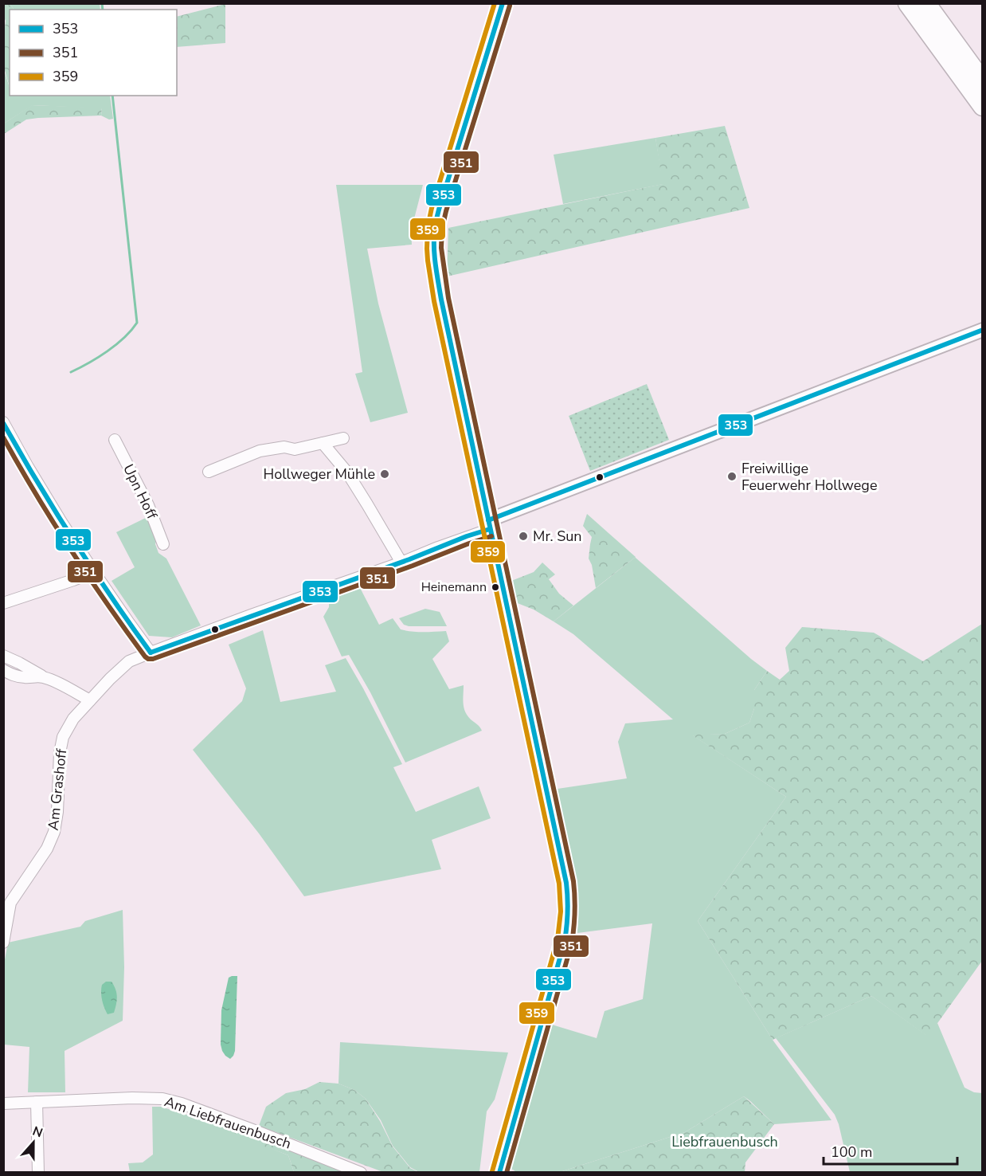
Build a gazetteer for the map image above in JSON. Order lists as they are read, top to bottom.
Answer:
{
  "streets": {
    "street": ["Upn Hoff", "Am Grashoff", "Am Liebfrauenbusch"]
  },
  "parks": ["Liebfrauenbusch"],
  "places": [
    "Hollweger Mühle",
    "Freiwillige Feuerwehr Hollwege",
    "Mr. Sun",
    "Heinemann"
  ],
  "lines": ["transit line 353", "transit line 359", "transit line 351"],
  "legend": ["353", "351", "359"],
  "scale_bar": "100 m",
  "north": "top"
}
